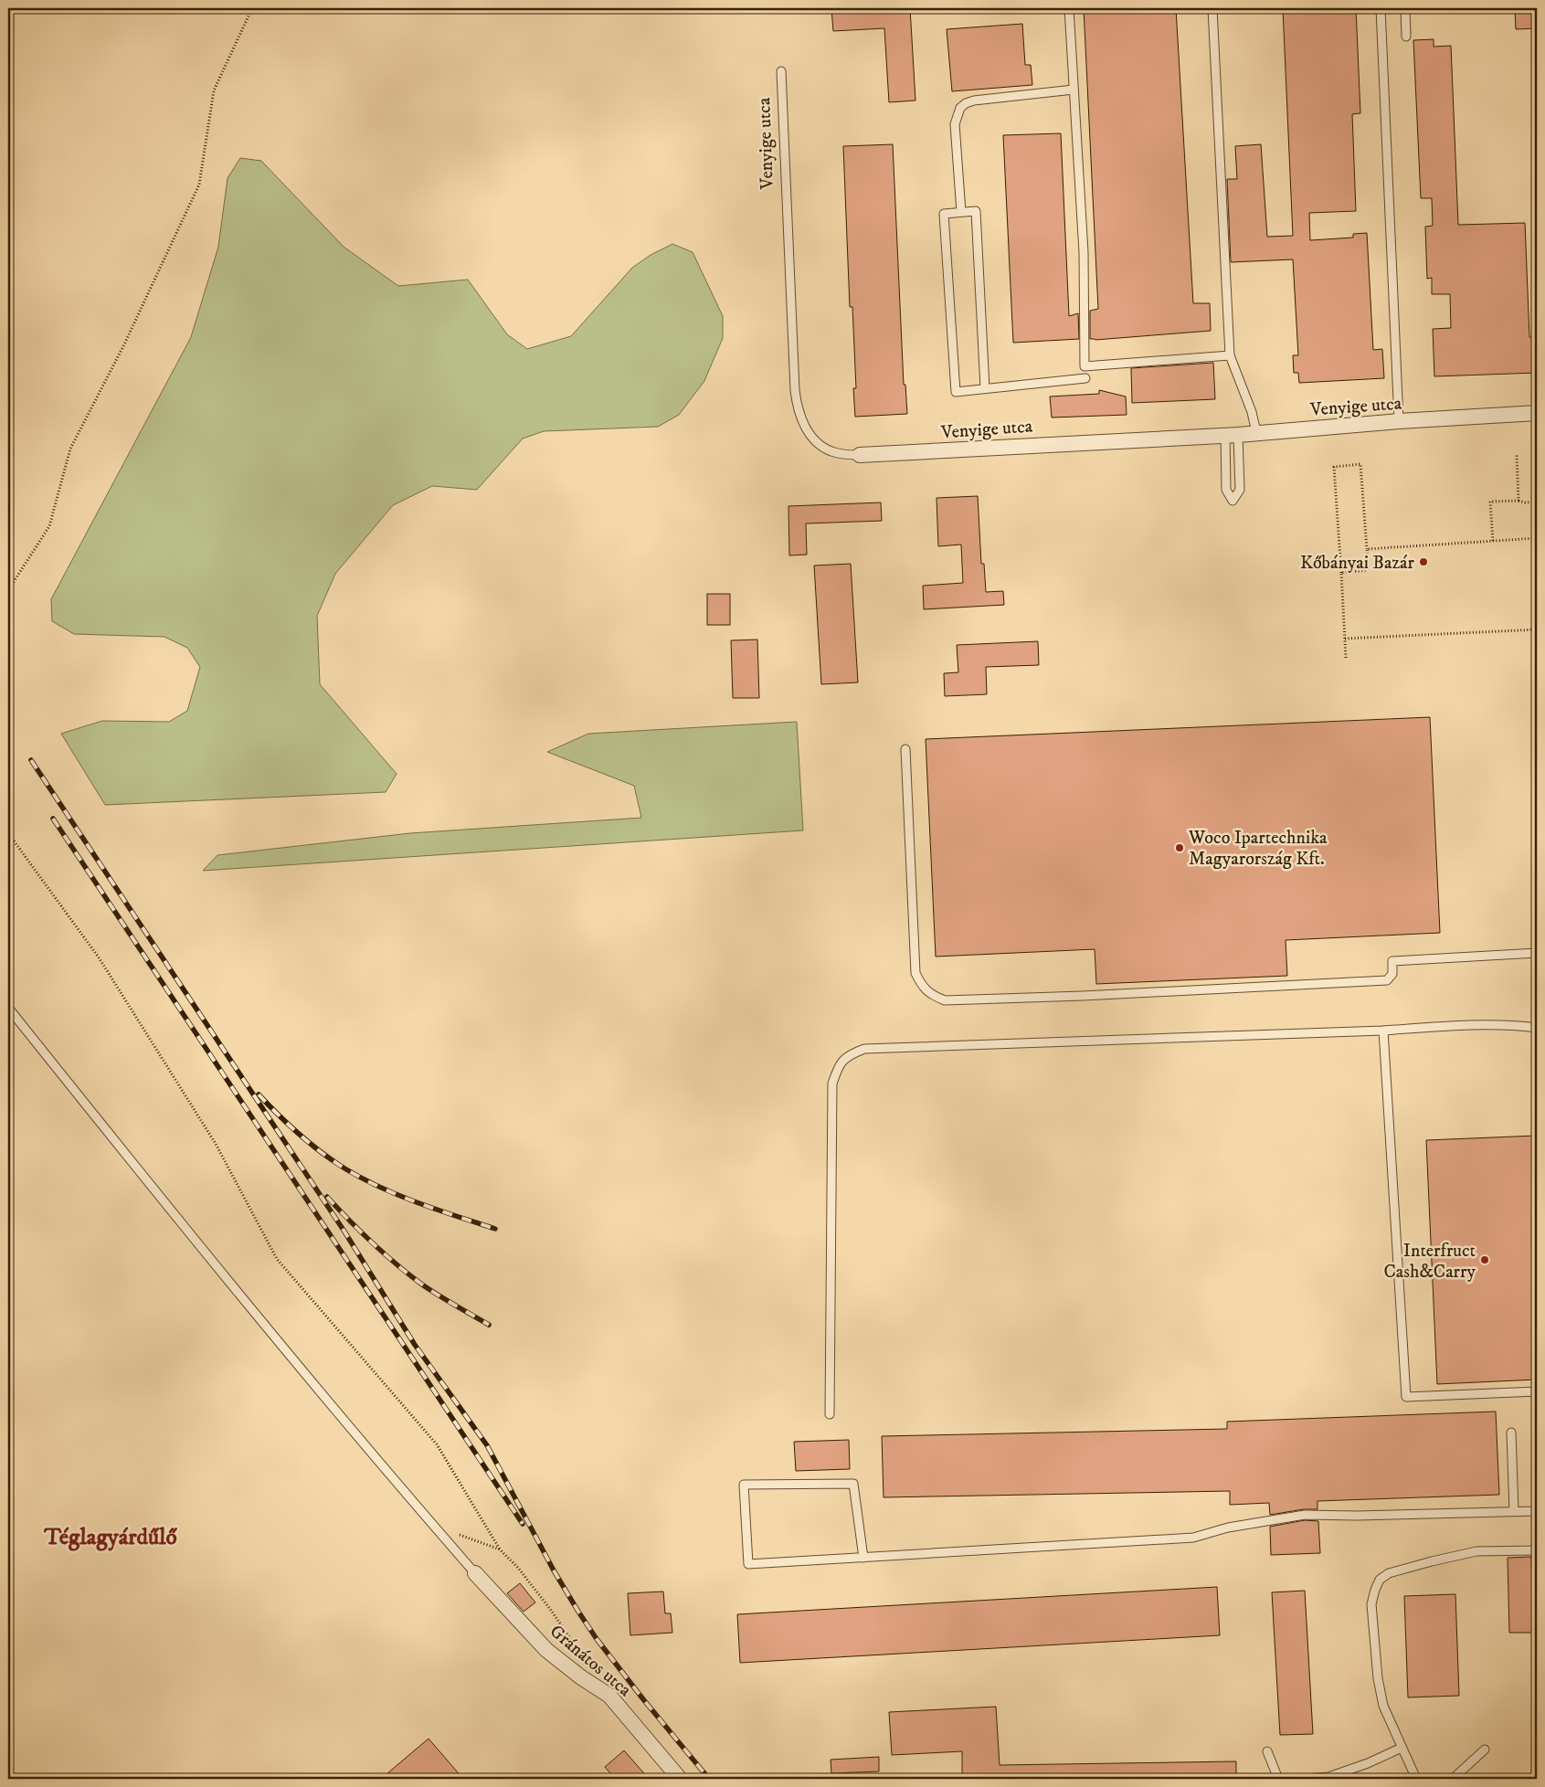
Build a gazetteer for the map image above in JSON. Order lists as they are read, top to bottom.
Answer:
{
  "streets": {
    "street": ["Venyige utca", "Gránátos utca"]
  },
  "districts": ["Téglagyárdűlő"],
  "places": ["Kőbányai Bazár", "Woco Ipartechnika Magyarország Kft.", "Interfruct Cash&Carry"]
}
